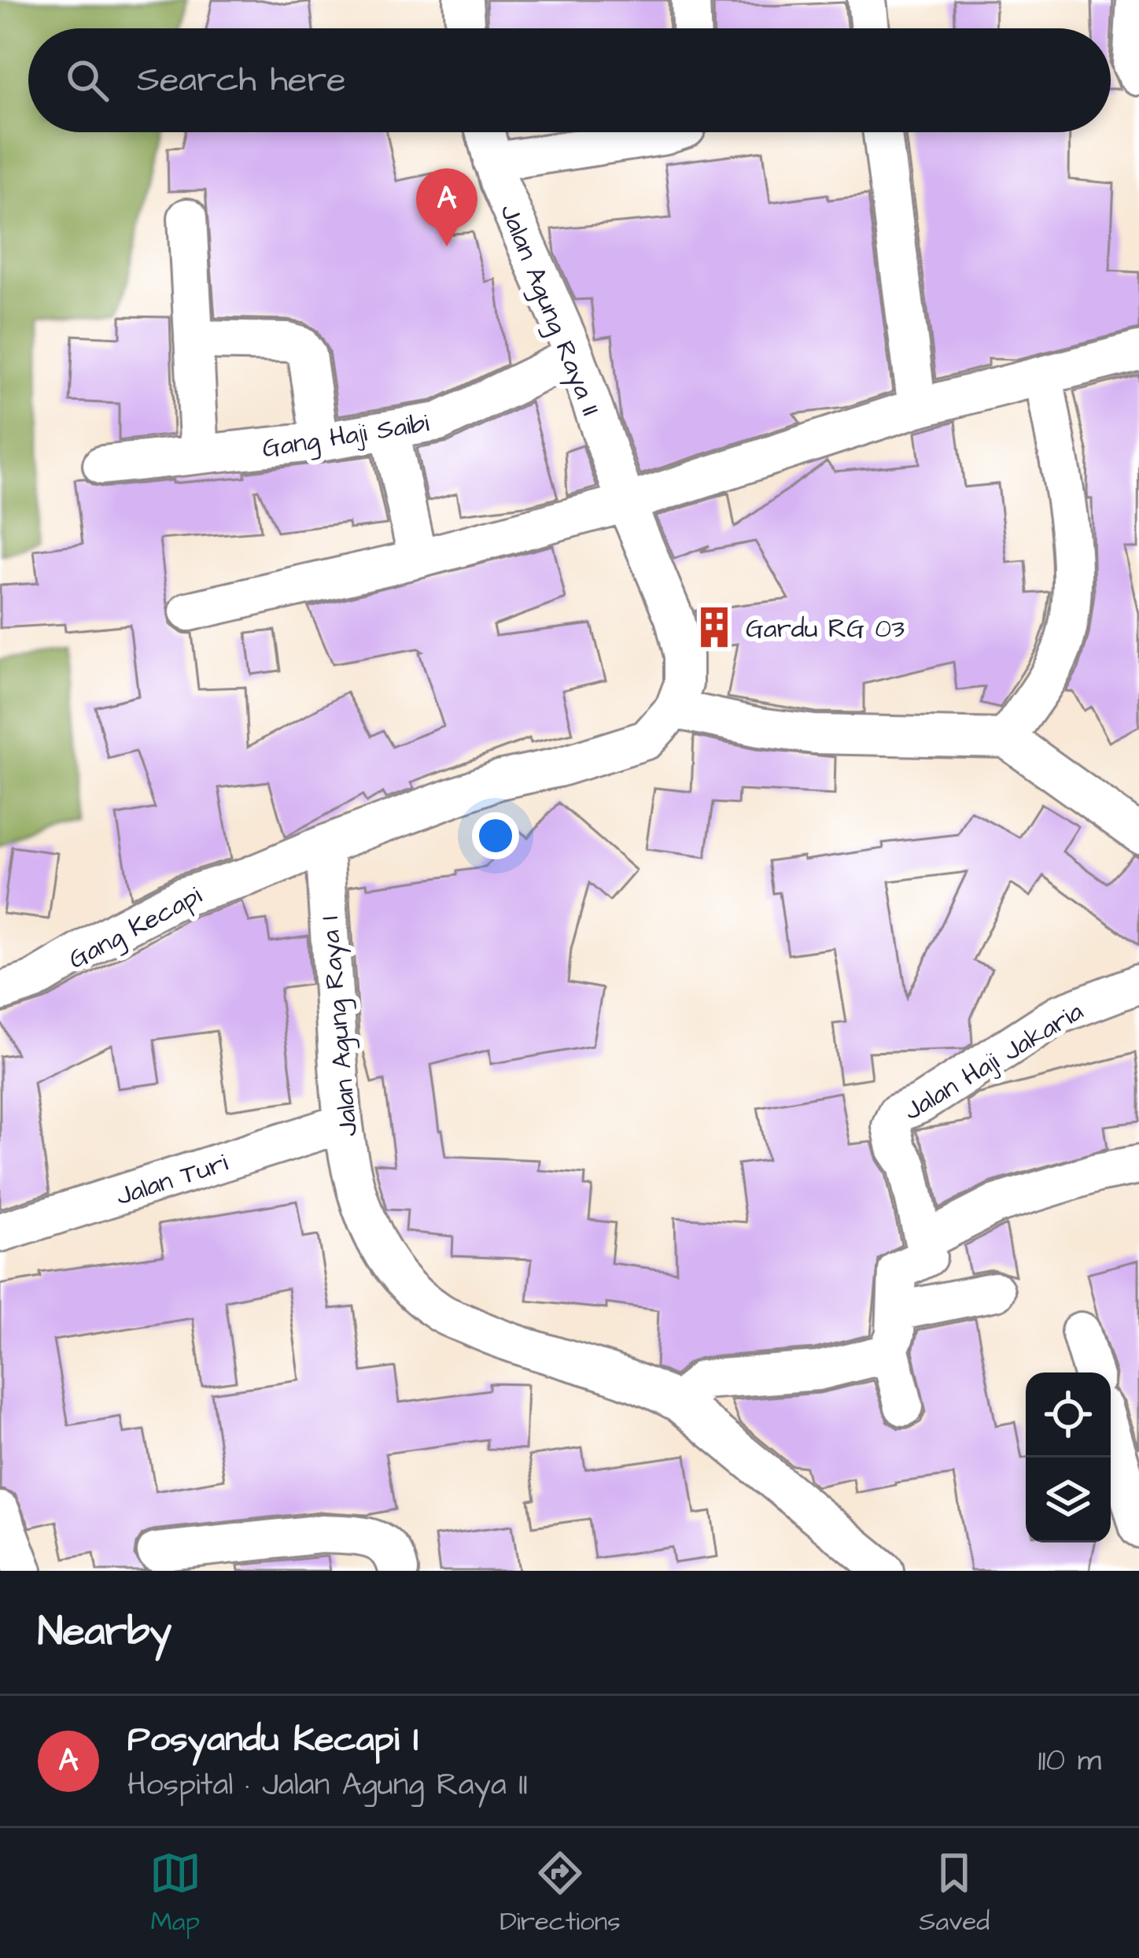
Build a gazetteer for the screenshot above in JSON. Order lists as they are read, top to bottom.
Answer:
{
  "streets": {
    "street": [
      "Jalan Agung Raya II",
      "Gang Haji Saibi",
      "Gang Kecapi",
      "Jalan Agung Raya I",
      "Jalan Haji Jakaria",
      "Jalan Turi"
    ]
  },
  "crossings": [
    ["Jalan Agung Raya II", "Gang Haji Saibi"],
    ["Gang Kecapi", "Jalan Agung Raya I"],
    ["Jalan Agung Raya I", "Jalan Turi"]
  ],
  "places": {
    "building": ["Gardu RG 03"]
  },
  "page": {
    "search": "Search here",
    "pins": "A",
    "heading": "Nearby",
    "list": [
      {
        "mark": "A",
        "name": "Posyandu Kecapi I",
        "note": "Hospital · Jalan Agung Raya II",
        "value": "110 m"
      }
    ],
    "nav": ["Map", "Directions", "Saved"]
  }
}
